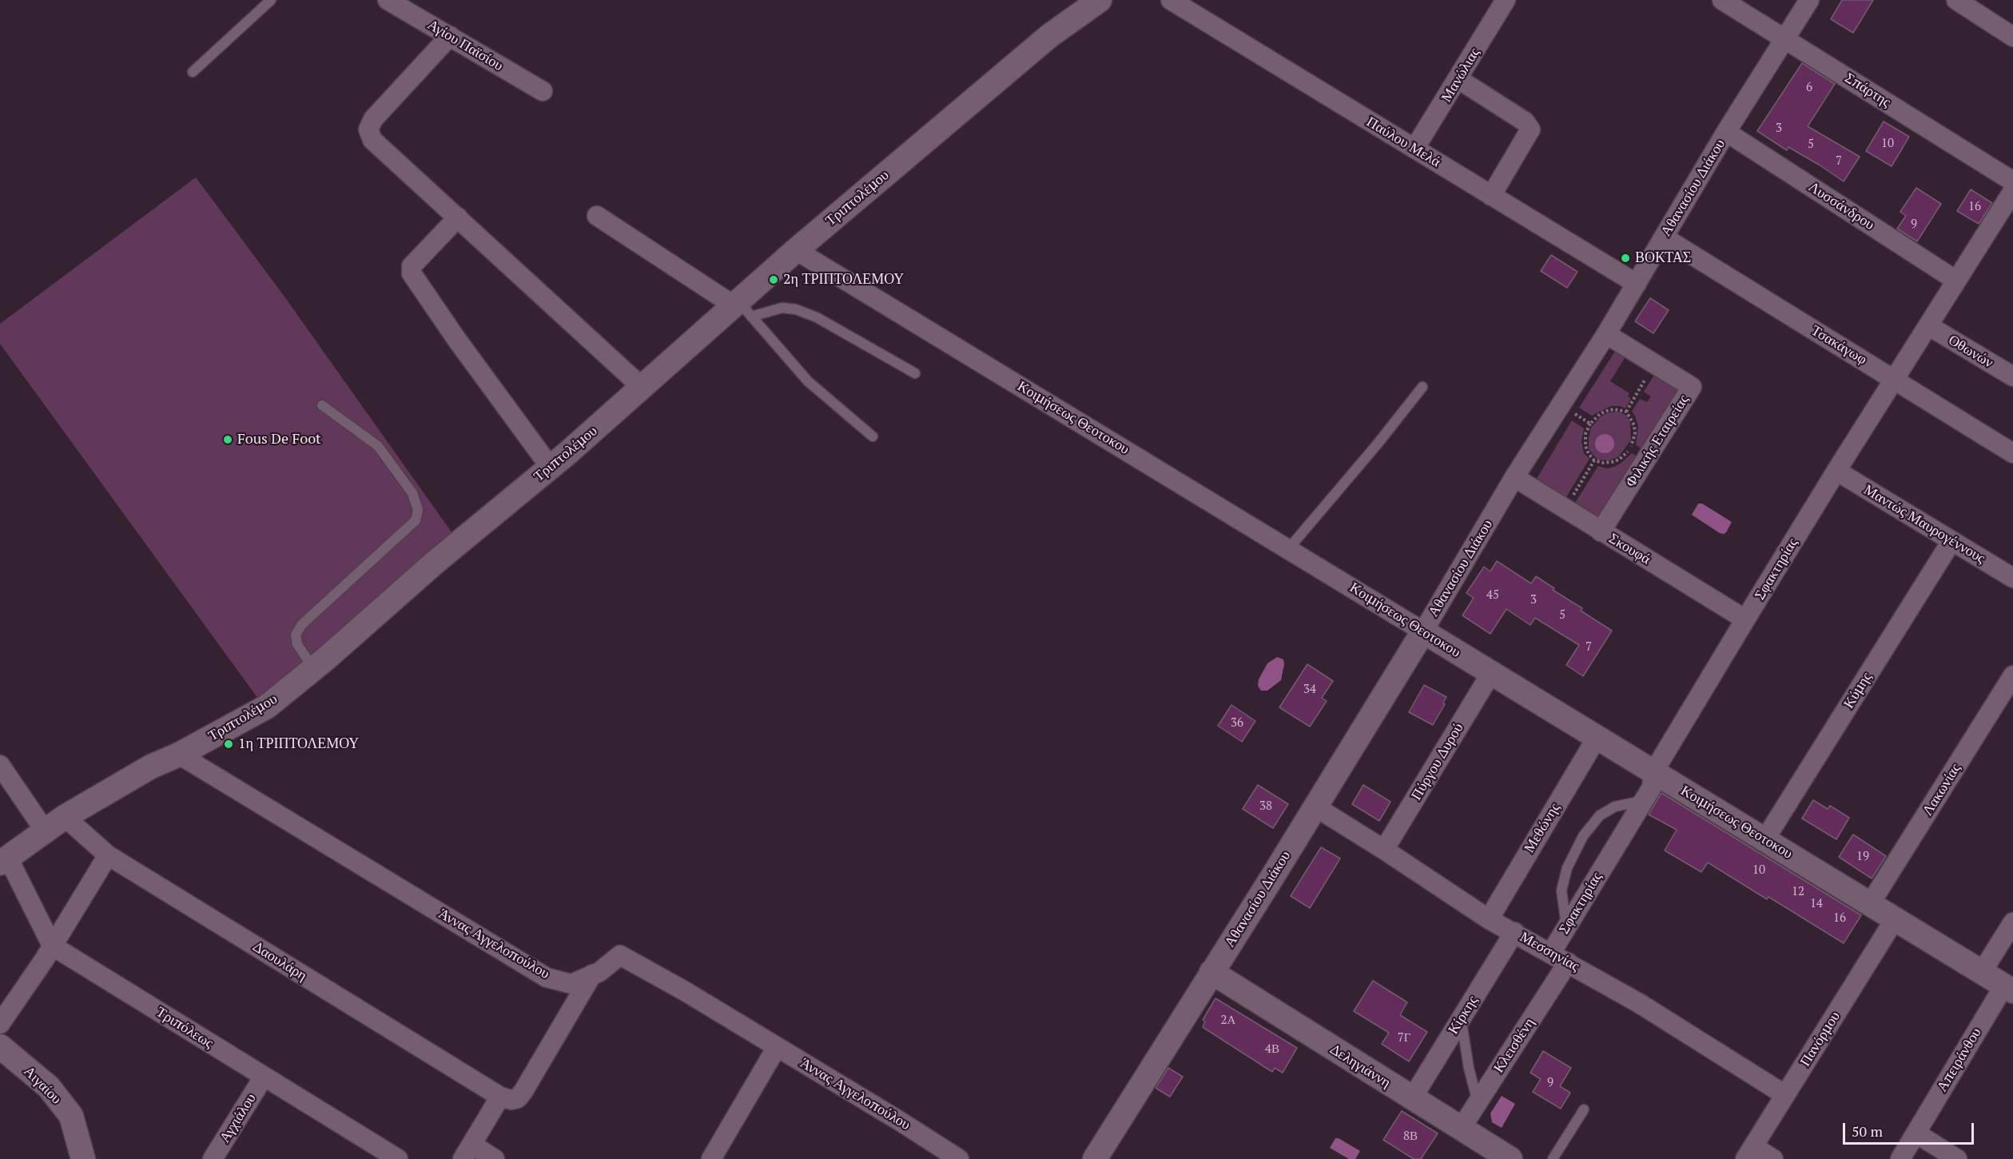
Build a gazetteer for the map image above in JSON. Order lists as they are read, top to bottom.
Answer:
{
  "streets": {
    "street": [
      "Αγίου Παϊσίου",
      "Μανώλιας",
      "Σπάρτης",
      "Παύλου Μελά",
      "Αθανασίου Διάκου",
      "Τριπτολέμου",
      "Λυσσάνδρου",
      "Τσακάγωφ",
      "Οθωνών",
      "Κοιμήσεως Θεοτοκου",
      "Φιλικής Εταιρείας",
      "Μαντώς Μαυρογέννους",
      "Σκουφά",
      "Σφακτηρίας",
      "Κύμης",
      "Πύργου Δυρού",
      "Λακωνίας",
      "Μεθώνης",
      "Άννας Αγγελοπούλου",
      "Μεσσηνίας",
      "Δαουλάρη",
      "Κίρκης",
      "Τριπόλεως",
      "Πανόρμου",
      "Κλεισθένη",
      "Απειράνθου",
      "Δεληγιάννη",
      "Αιγαίου",
      "Αγχιάλου"
    ]
  },
  "crossings": [
    ["Μανώλιας", "Παύλου Μελά"],
    ["Σπάρτης", "Αθανασίου Διάκου"],
    ["Παύλου Μελά", "Αθανασίου Διάκου"],
    ["Αθανασίου Διάκου", "Λυσσάνδρου"],
    ["Αθανασίου Διάκου", "Τσακάγωφ"],
    ["Αθανασίου Διάκου", "Κοιμήσεως Θεοτοκου"],
    ["Αθανασίου Διάκου", "Φιλικής Εταιρείας"],
    ["Αθανασίου Διάκου", "Σκουφά"],
    ["Αθανασίου Διάκου", "Μεσσηνίας"],
    ["Αθανασίου Διάκου", "Δεληγιάννη"],
    ["Τριπτολέμου", "Κοιμήσεως Θεοτοκου"],
    ["Τριπτολέμου", "Άννας Αγγελοπούλου"],
    ["Τριπτολέμου", "Δαουλάρη"],
    ["Λυσσάνδρου", "Σφακτηρίας"],
    ["Τσακάγωφ", "Σφακτηρίας"],
    ["Οθωνών", "Σφακτηρίας"],
    ["Κοιμήσεως Θεοτοκου", "Σφακτηρίας"],
    ["Κοιμήσεως Θεοτοκου", "Κύμης"],
    ["Κοιμήσεως Θεοτοκου", "Πύργου Δυρού"],
    ["Κοιμήσεως Θεοτοκου", "Λακωνίας"],
    ["Κοιμήσεως Θεοτοκου", "Μεθώνης"],
    ["Κοιμήσεως Θεοτοκου", "Πανόρμου"],
    ["Κοιμήσεως Θεοτοκου", "Απειράνθου"],
    ["Φιλικής Εταιρείας", "Σκουφά"],
    ["Μαντώς Μαυρογέννους", "Σφακτηρίας"],
    ["Μαντώς Μαυρογέννους", "Κύμης"],
    ["Σκουφά", "Σφακτηρίας"],
    ["Σφακτηρίας", "Μεσσηνίας"],
    ["Πύργου Δυρού", "Μεσσηνίας"],
    ["Μεθώνης", "Μεσσηνίας"],
    ["Μεσσηνίας", "Κίρκης"],
    ["Μεσσηνίας", "Πανόρμου"],
    ["Μεσσηνίας", "Κλεισθένη"],
    ["Κίρκης", "Δεληγιάννη"],
    ["Τριπόλεως", "Αγχιάλου"],
    ["Κλεισθένη", "Δεληγιάννη"]
  ],
  "places": [
    "ΒΟΚΤΑΣ",
    "2η ΤΡΙΠΤΟΛΕΜΟΥ",
    "Fous De Foot",
    "1η ΤΡΙΠΤΟΛΕΜΟΥ"
  ],
  "house_numbers": [
    "6",
    "3",
    "10",
    "5",
    "7",
    "16",
    "9",
    "45",
    "3",
    "5",
    "7",
    "34",
    "36",
    "38",
    "19",
    "10",
    "12",
    "14",
    "16",
    "2Α",
    "7Γ",
    "4Β",
    "9",
    "8Β"
  ],
  "scale_bar": "50 m"
}
